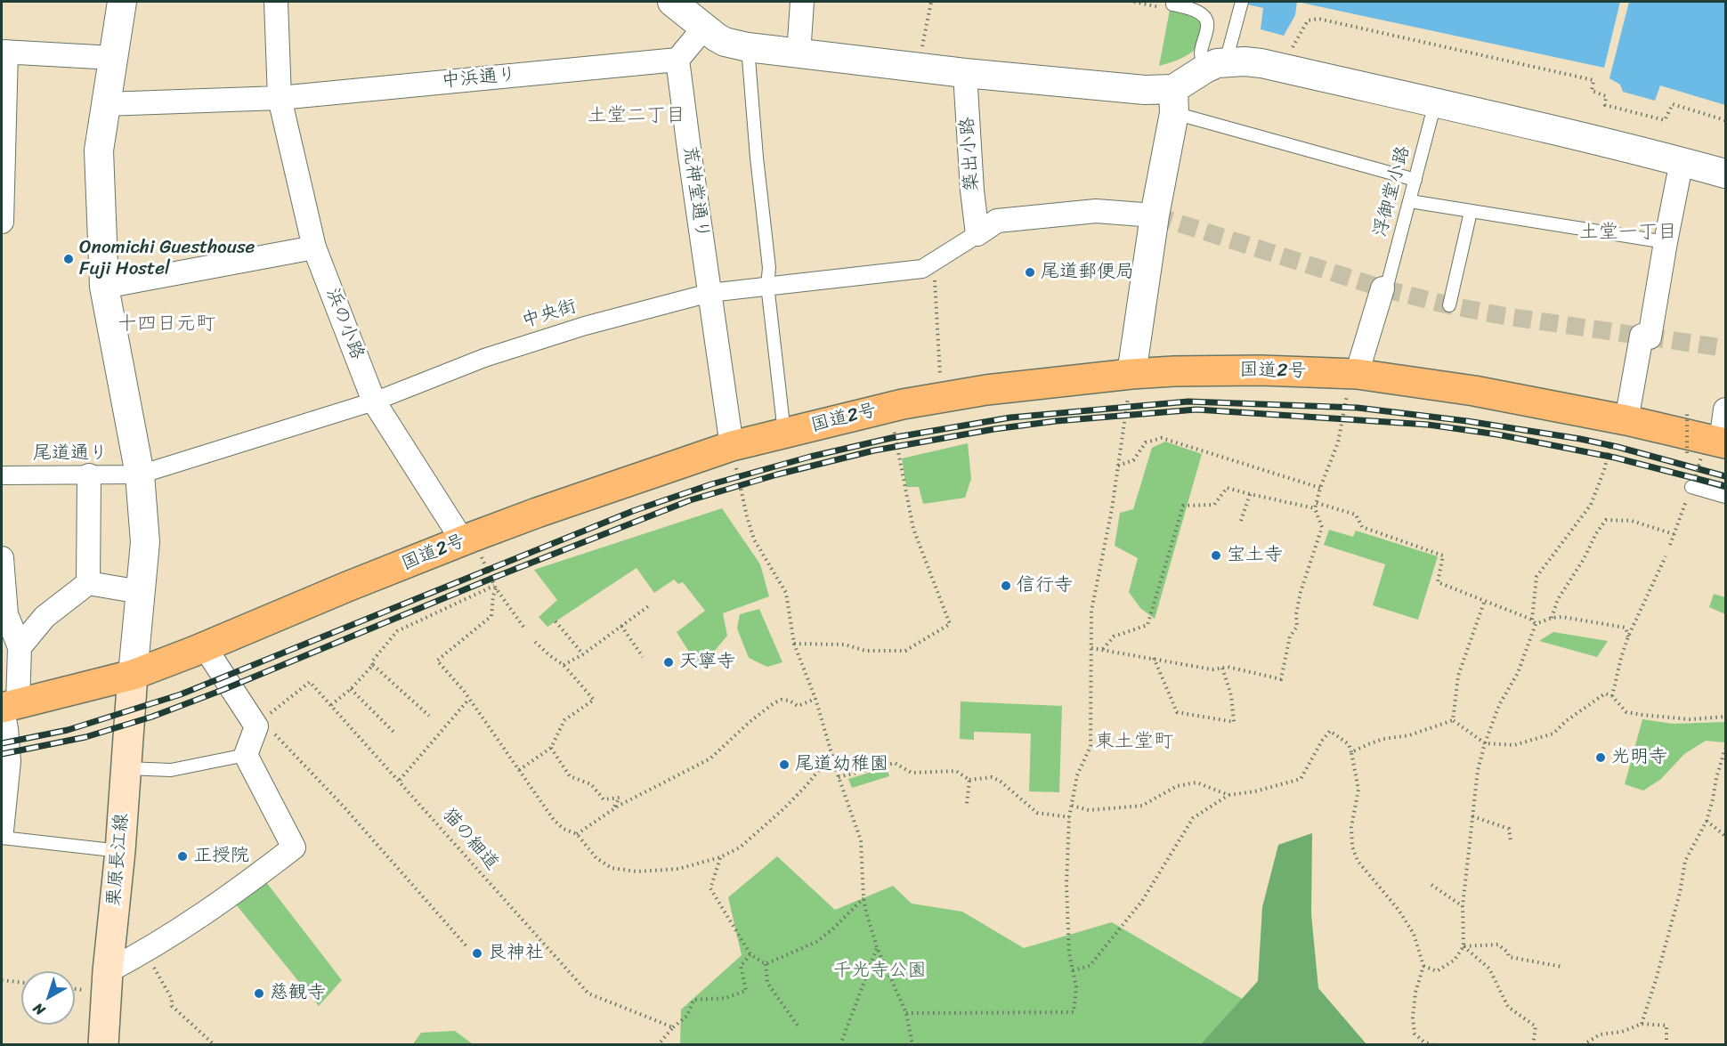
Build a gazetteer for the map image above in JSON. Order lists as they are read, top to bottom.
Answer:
{
  "streets": {
    "highway": ["国道2号"],
    "main road": ["栗原長江線"],
    "street": [
      "中浜通り",
      "築出小路",
      "荒神堂通り",
      "中央街",
      "浜の小路",
      "尾道通り"
    ],
    "lane": ["浮御堂小路"],
    "path": ["猫の細道"]
  },
  "crossings": [
    ["中浜通り", "荒神堂通り"],
    ["中浜通り", "浜の小路"],
    ["築出小路", "中央街"],
    ["荒神堂通り", "中央街"],
    ["荒神堂通り", "国道2号"],
    ["中央街", "浜の小路"],
    ["中央街", "尾道通り"],
    ["浜の小路", "国道2号"],
    ["国道2号", "栗原長江線"]
  ],
  "districts": [
    "土堂二丁目",
    "土堂一丁目",
    "十四日元町",
    "東土堂町"
  ],
  "parks": ["千光寺公園"],
  "places": [
    "Onomichi Guesthouse Fuji Hostel",
    "尾道郵便局",
    "宝土寺",
    "信行寺",
    "天寧寺",
    "光明寺",
    "尾道幼稚園",
    "正授院",
    "艮神社",
    "慈観寺"
  ],
  "north": "bottom left"
}
